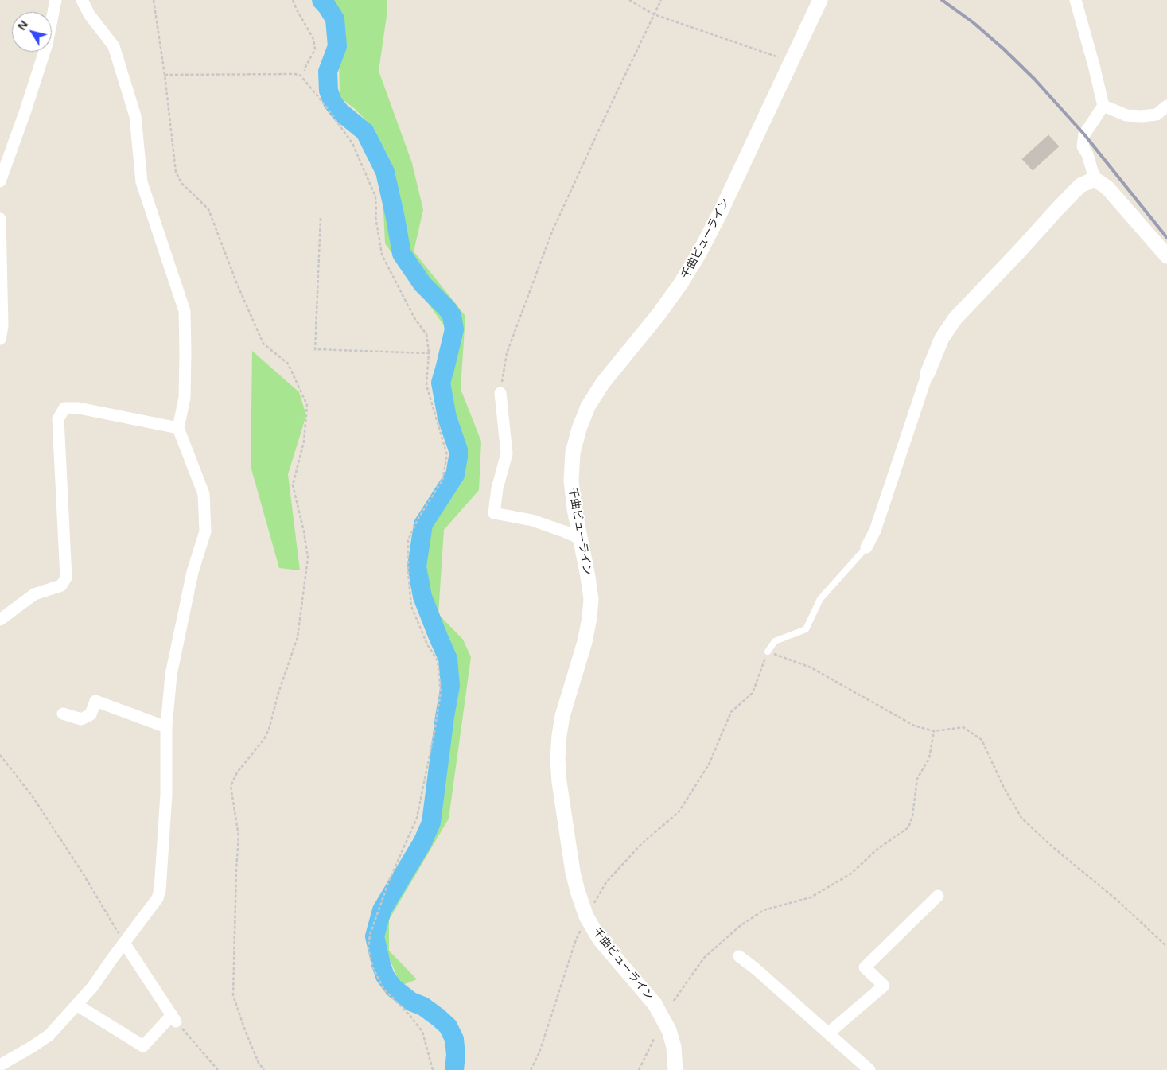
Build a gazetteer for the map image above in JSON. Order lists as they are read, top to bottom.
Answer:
{
  "streets": {
    "street": ["千曲ビューライン"]
  },
  "north": "top left"
}
